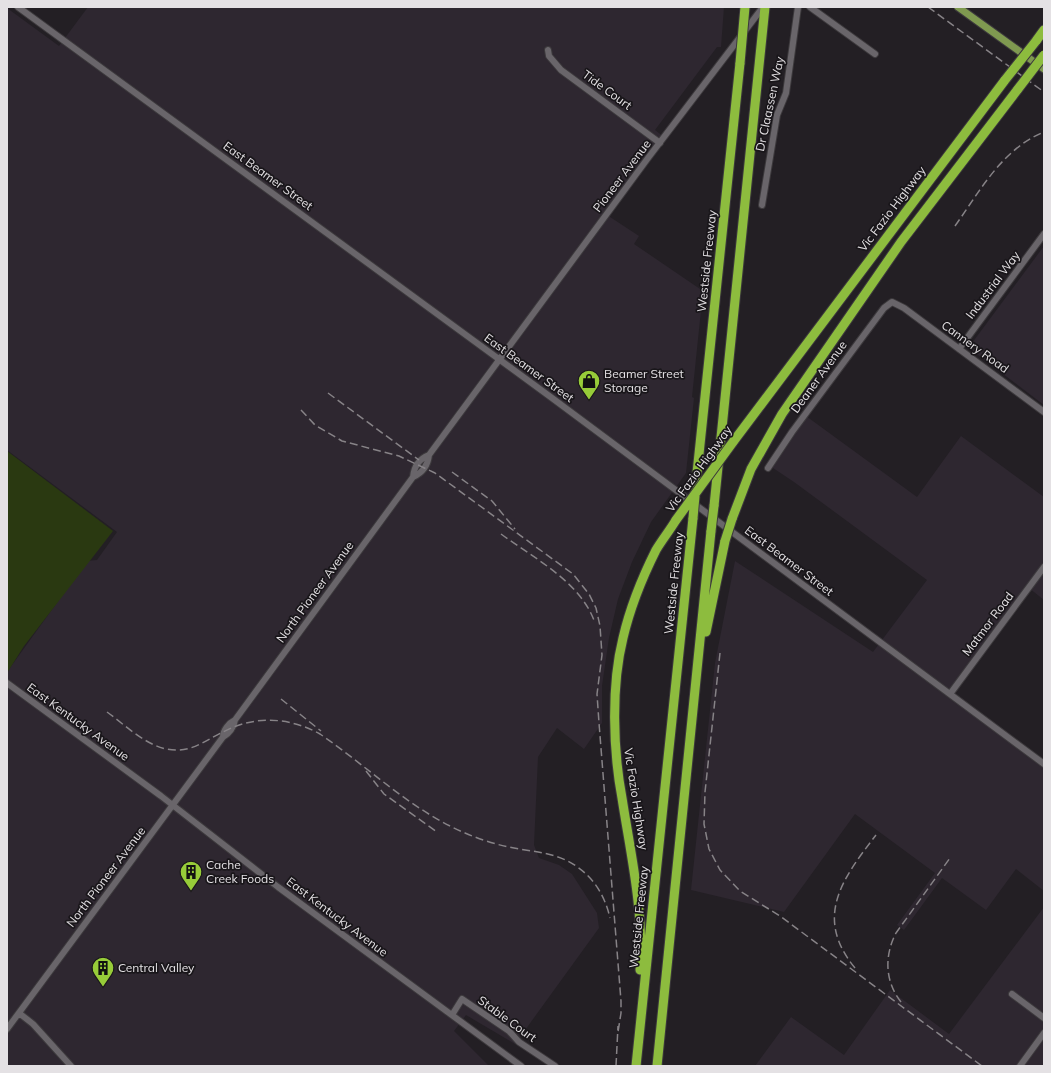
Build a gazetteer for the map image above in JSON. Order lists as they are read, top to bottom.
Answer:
{
  "streets": {
    "highway": ["Vic Fazio Highway", "Westside Freeway"],
    "street": [
      "Tide Court",
      "Dr Claassen Way",
      "East Beamer Street",
      "Pioneer Avenue",
      "Industrial Way",
      "Cannery Road",
      "Deaner Avenue",
      "North Pioneer Avenue",
      "Matmor Road",
      "East Kentucky Avenue",
      "Stable Court"
    ]
  },
  "crossings": [
    ["Tide Court", "Pioneer Avenue"],
    ["East Beamer Street", "Pioneer Avenue"],
    ["East Beamer Street", "North Pioneer Avenue"],
    ["East Beamer Street", "Matmor Road"],
    ["Pioneer Avenue", "North Pioneer Avenue"],
    ["Vic Fazio Highway", "Westside Freeway"],
    ["Industrial Way", "Cannery Road"],
    ["Cannery Road", "Deaner Avenue"],
    ["North Pioneer Avenue", "East Kentucky Avenue"],
    ["East Kentucky Avenue", "Stable Court"]
  ],
  "places": {
    "shop": ["Beamer Street Storage"],
    "building": ["Cache Creek Foods", "Central Valley"]
  }
}
